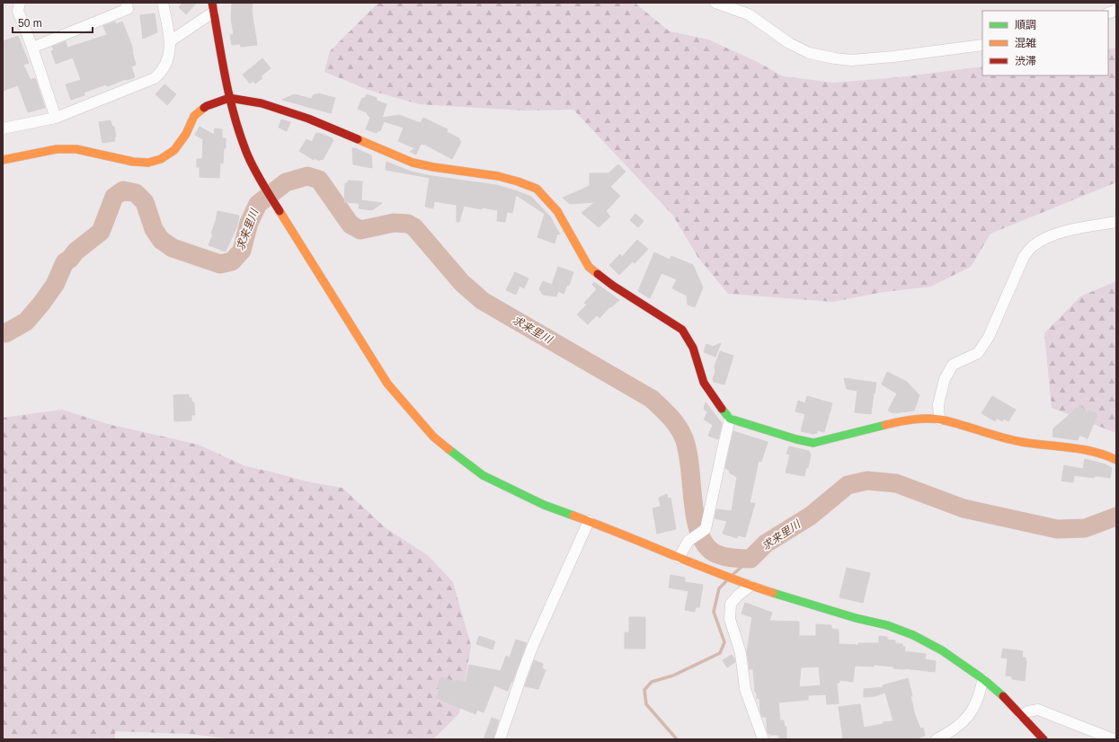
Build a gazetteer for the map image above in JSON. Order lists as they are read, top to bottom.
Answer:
{
  "water": ["求来里川"],
  "legend": ["順調", "混雑", "渋滞"],
  "scale_bar": "50 m"
}
